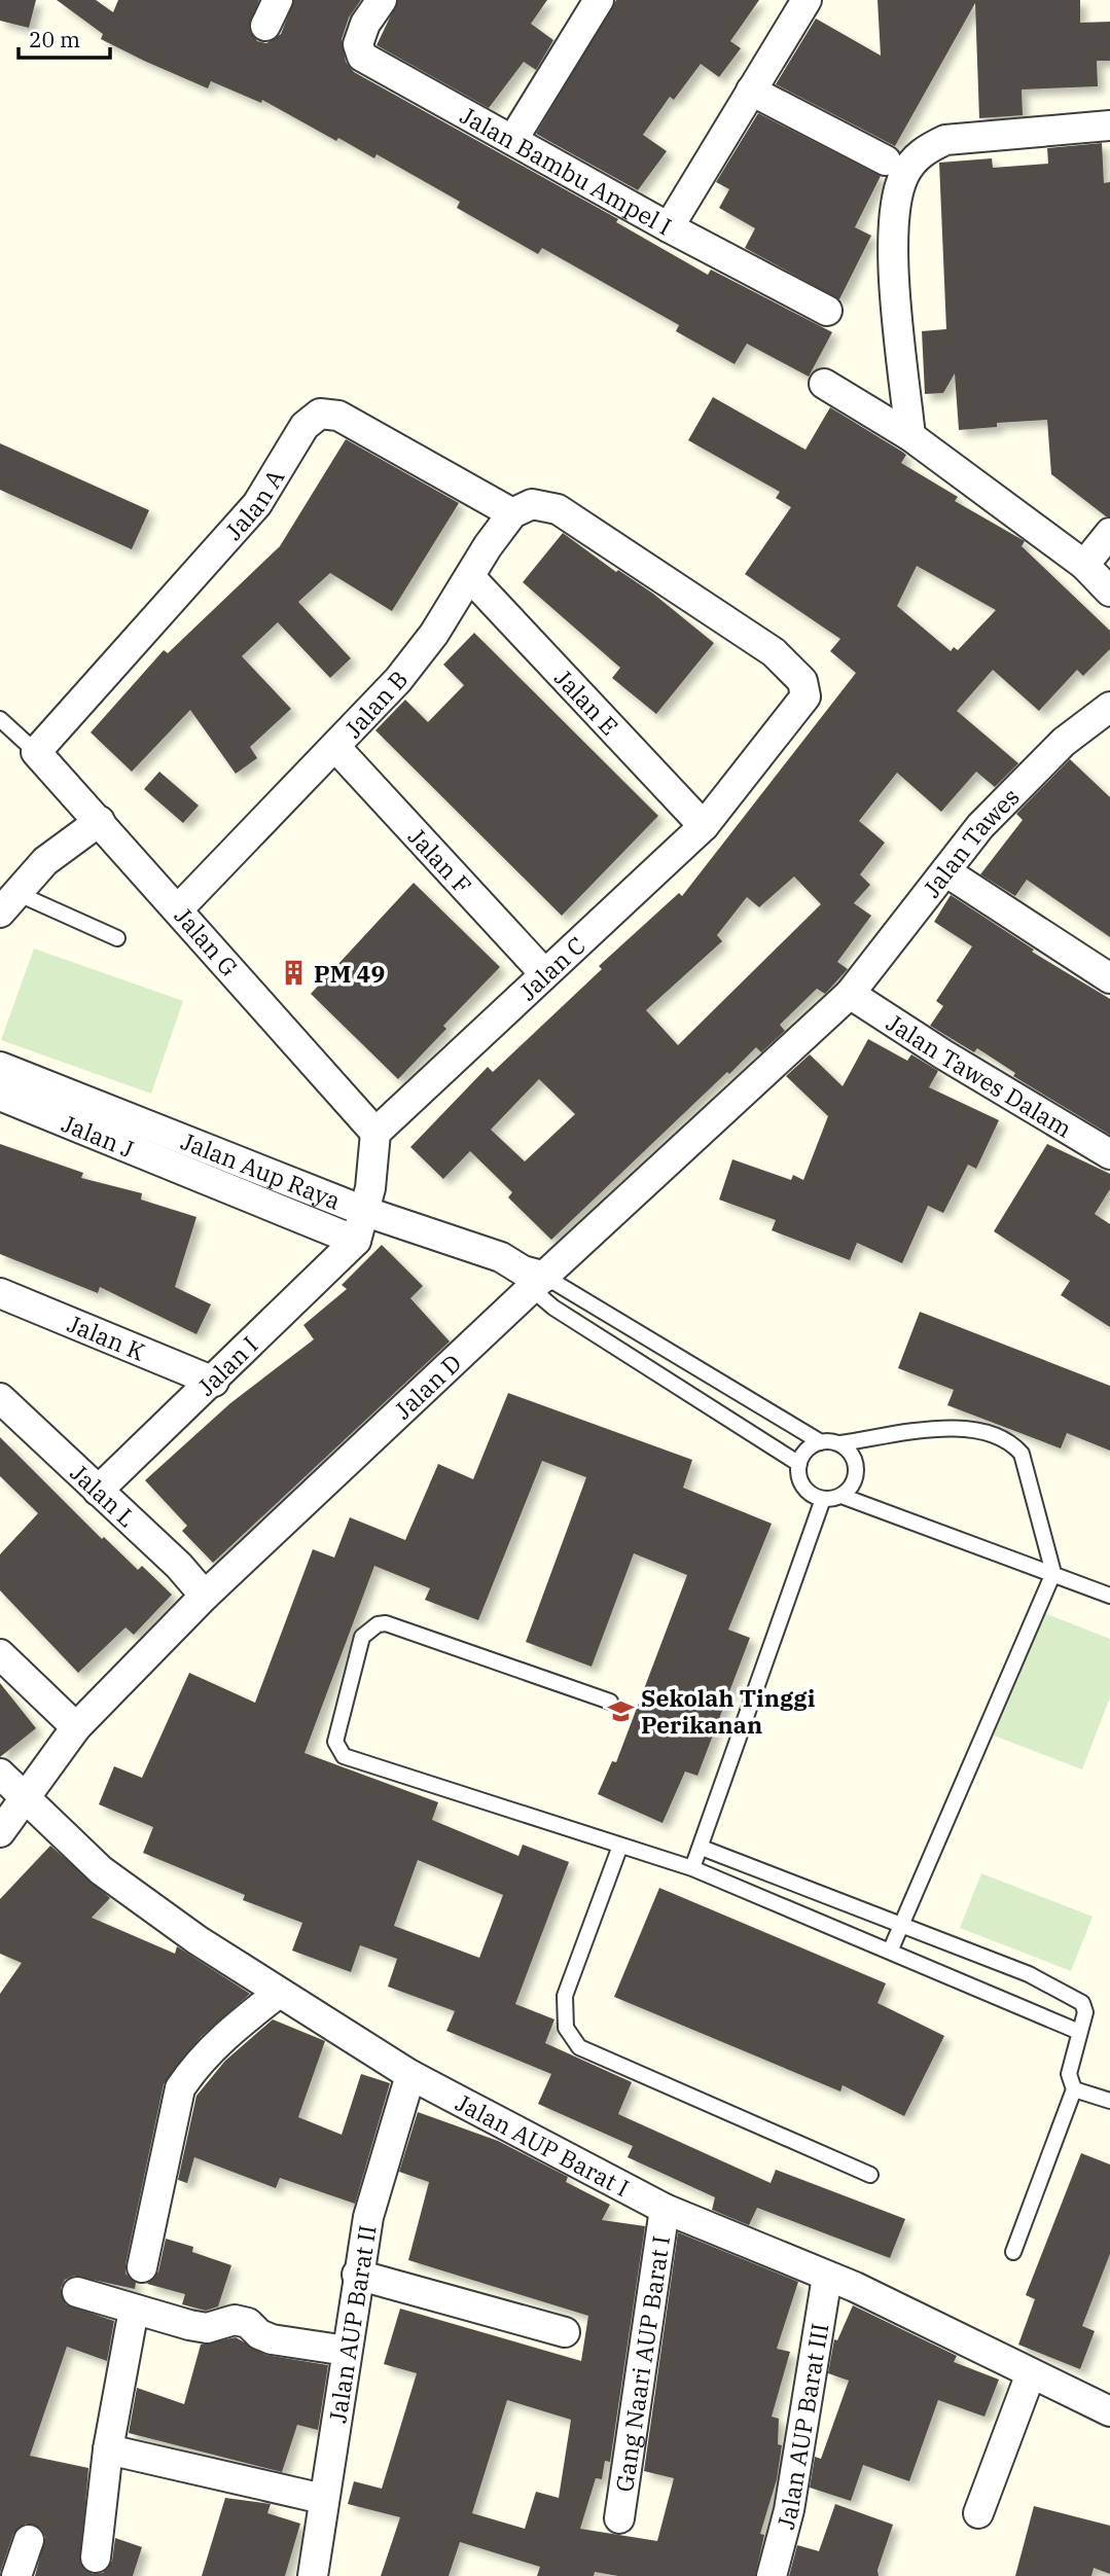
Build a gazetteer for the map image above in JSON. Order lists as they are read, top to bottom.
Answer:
{
  "streets": {
    "street": [
      "Jalan Bambu Ampel I",
      "Jalan A",
      "Jalan E",
      "Jalan B",
      "Jalan Tawes",
      "Jalan F",
      "Jalan G",
      "Jalan C",
      "Jalan Tawes Dalam",
      "Jalan J",
      "Jalan Aup Raya",
      "Jalan K",
      "Jalan I",
      "Jalan D",
      "Jalan L",
      "Jalan AUP Barat I",
      "Jalan AUP Barat II",
      "Gang Naari AUP Barat I",
      "Jalan AUP Barat III"
    ]
  },
  "crossings": [
    ["Jalan A", "Jalan B"],
    ["Jalan A", "Jalan G"],
    ["Jalan A", "Jalan C"],
    ["Jalan E", "Jalan B"],
    ["Jalan E", "Jalan C"],
    ["Jalan B", "Jalan F"],
    ["Jalan B", "Jalan G"],
    ["Jalan B", "Jalan C"],
    ["Jalan Tawes", "Jalan Tawes Dalam"],
    ["Jalan Tawes", "Jalan D"],
    ["Jalan F", "Jalan C"],
    ["Jalan G", "Jalan C"],
    ["Jalan Tawes Dalam", "Jalan D"],
    ["Jalan J", "Jalan Aup Raya"],
    ["Jalan J", "Jalan I"],
    ["Jalan Aup Raya", "Jalan I"],
    ["Jalan Aup Raya", "Jalan D"],
    ["Jalan K", "Jalan I"],
    ["Jalan I", "Jalan L"],
    ["Jalan D", "Jalan L"],
    ["Jalan D", "Jalan AUP Barat I"],
    ["Jalan AUP Barat I", "Jalan AUP Barat II"],
    ["Jalan AUP Barat I", "Gang Naari AUP Barat I"],
    ["Jalan AUP Barat I", "Jalan AUP Barat III"]
  ],
  "places": {
    "building": ["PM 49"],
    "school or university": ["Sekolah Tinggi Perikanan"]
  },
  "scale_bar": "20 m"
}
